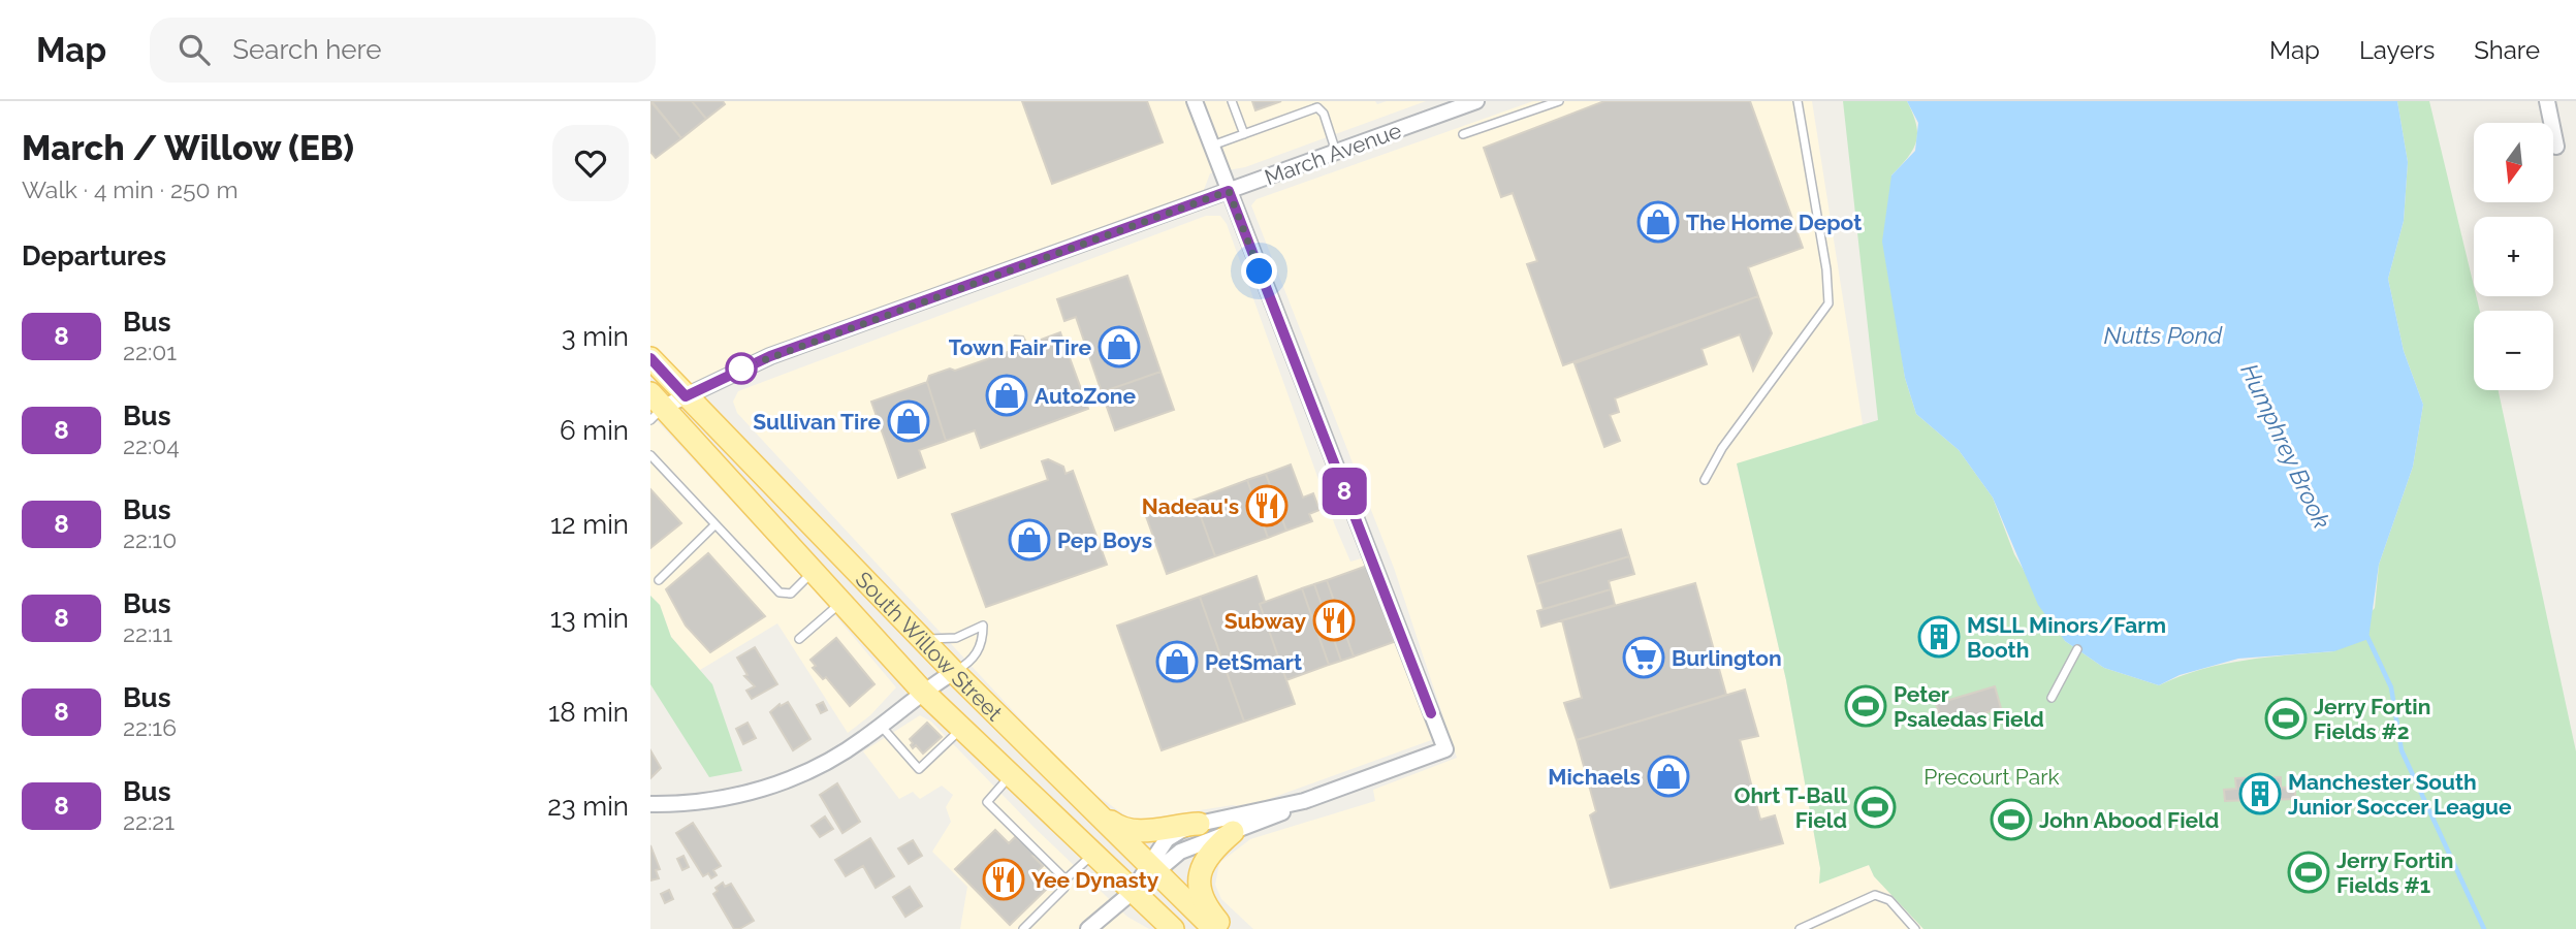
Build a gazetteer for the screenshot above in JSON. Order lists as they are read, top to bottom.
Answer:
{
  "streets": {
    "main road": ["South Willow Street"],
    "street": ["March Avenue"]
  },
  "crossings": [
    ["March Avenue", "South Willow Street"]
  ],
  "water": ["Nutts Pond", "Humphrey Brook"],
  "parks": ["Precourt Park"],
  "places": {
    "shop": [
      "The Home Depot",
      "Town Fair Tire",
      "AutoZone",
      "Sullivan Tire",
      "Pep Boys",
      "PetSmart",
      "Michaels"
    ],
    "restaurant": ["Nadeau's", "Subway", "Yee Dynasty"],
    "building": ["MSLL Minors/Farm Booth", "Manchester South Junior Soccer League"],
    "supermarket": ["Burlington"],
    "sports": [
      "Peter Psaledas Field",
      "Jerry Fortin Fields #2",
      "Ohrt T-Ball Field",
      "John Abood Field",
      "Jerry Fortin Fields #1"
    ]
  },
  "lines": ["bus line 8"],
  "north": "bottom",
  "page": {
    "header": "Map",
    "search": "Search here",
    "nav": ["Map", "Layers", "Share"],
    "heading": [
      ["March / Willow (EB)", "Walk · 4 min · 250 m"],
      "Departures"
    ],
    "on_map": "8",
    "map_buttons": ["+", "−"],
    "list": [
      {
        "mark": "8",
        "name": "Bus",
        "note": "22:01",
        "value": "3 min"
      },
      {
        "mark": "8",
        "name": "Bus",
        "note": "22:04",
        "value": "6 min"
      },
      {
        "mark": "8",
        "name": "Bus",
        "note": "22:10",
        "value": "12 min"
      },
      {
        "mark": "8",
        "name": "Bus",
        "note": "22:11",
        "value": "13 min"
      },
      {
        "mark": "8",
        "name": "Bus",
        "note": "22:16",
        "value": "18 min"
      },
      {
        "mark": "8",
        "name": "Bus",
        "note": "22:21",
        "value": "23 min"
      }
    ]
  }
}
